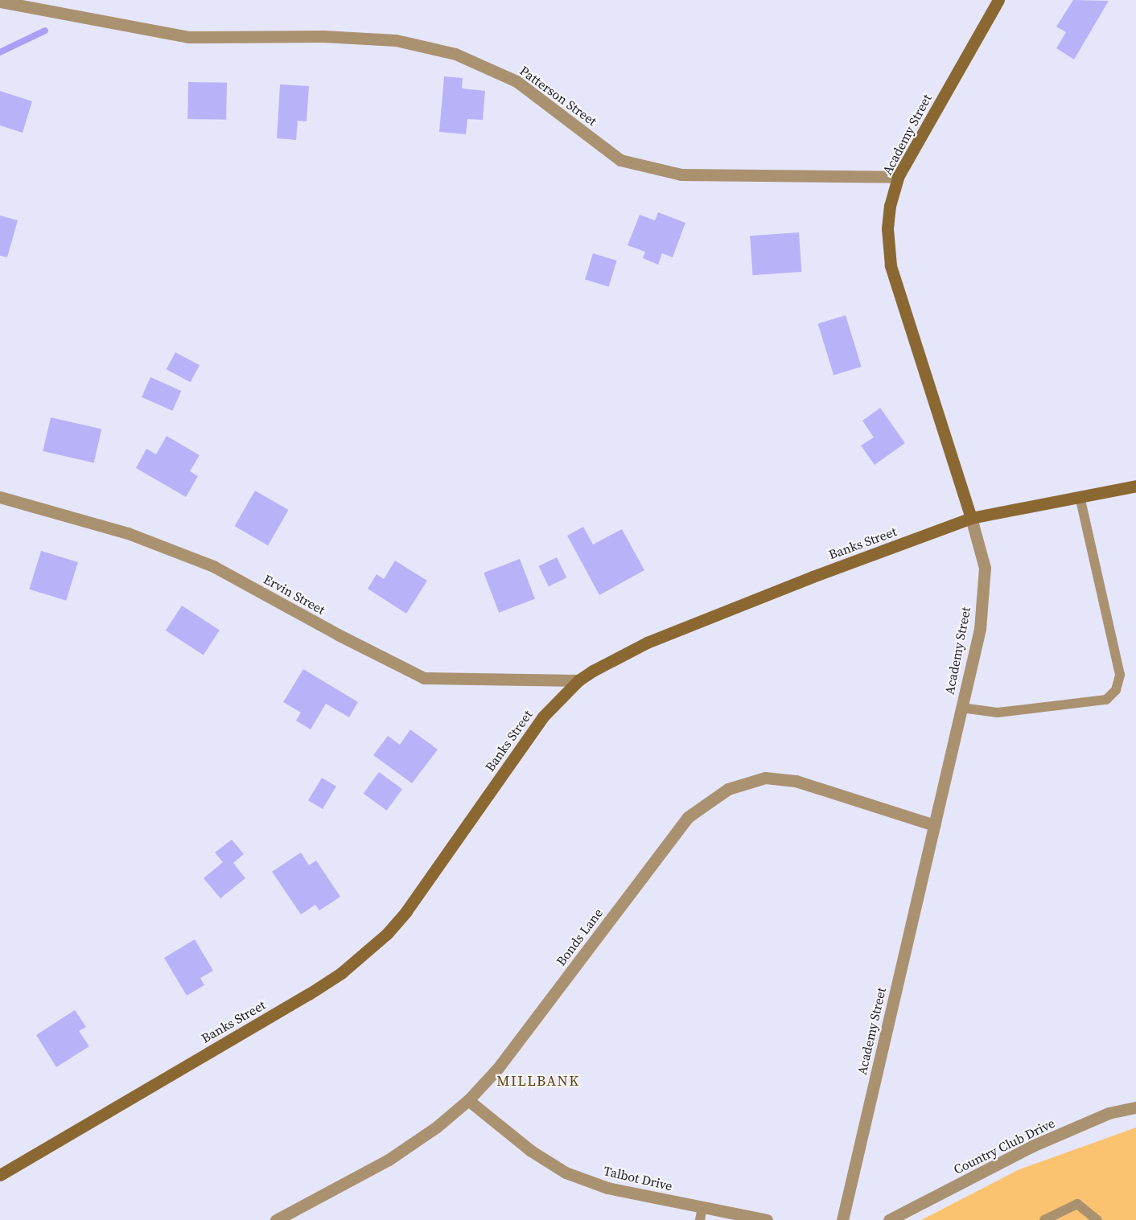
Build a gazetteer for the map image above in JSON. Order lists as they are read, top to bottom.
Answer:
{
  "streets": {
    "street": [
      "Patterson Street",
      "Academy Street",
      "Banks Street",
      "Ervin Street",
      "Bonds Lane",
      "Country Club Drive",
      "Talbot Drive"
    ]
  },
  "crossings": [
    ["Patterson Street", "Academy Street"],
    ["Academy Street", "Banks Street"],
    ["Academy Street", "Bonds Lane"],
    ["Banks Street", "Ervin Street"],
    ["Bonds Lane", "Talbot Drive"]
  ],
  "districts": ["MILLBANK"]
}
